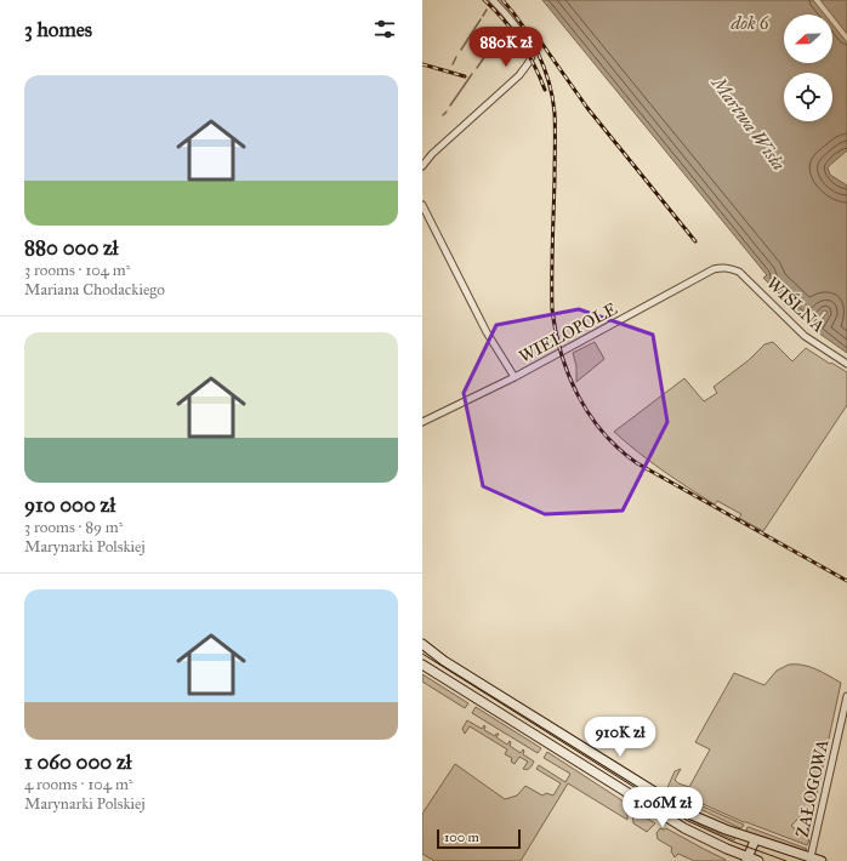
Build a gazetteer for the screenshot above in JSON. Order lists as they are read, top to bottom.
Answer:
{
  "streets": {
    "street": ["WIŚLNA", "WIELOPOLE", "ZAŁOGOWA"]
  },
  "crossings": [
    ["WIŚLNA", "WIELOPOLE"]
  ],
  "water": ["dok 6", "Martwa Wisła"],
  "scale_bar": "100 m",
  "north": "left",
  "page": {
    "heading": "3 homes",
    "price": ["880K zł", "910K zł", "1.06M zł"],
    "list": [
      {
        "name": "880 000 zł",
        "note": "3 rooms · 104 m² · Mariana Chodackiego"
      },
      {
        "name": "910 000 zł",
        "note": "3 rooms · 89 m² · Marynarki Polskiej"
      },
      {
        "name": "1 060 000 zł",
        "note": "4 rooms · 104 m² · Marynarki Polskiej"
      }
    ],
    "scale": "100 m"
  }
}
